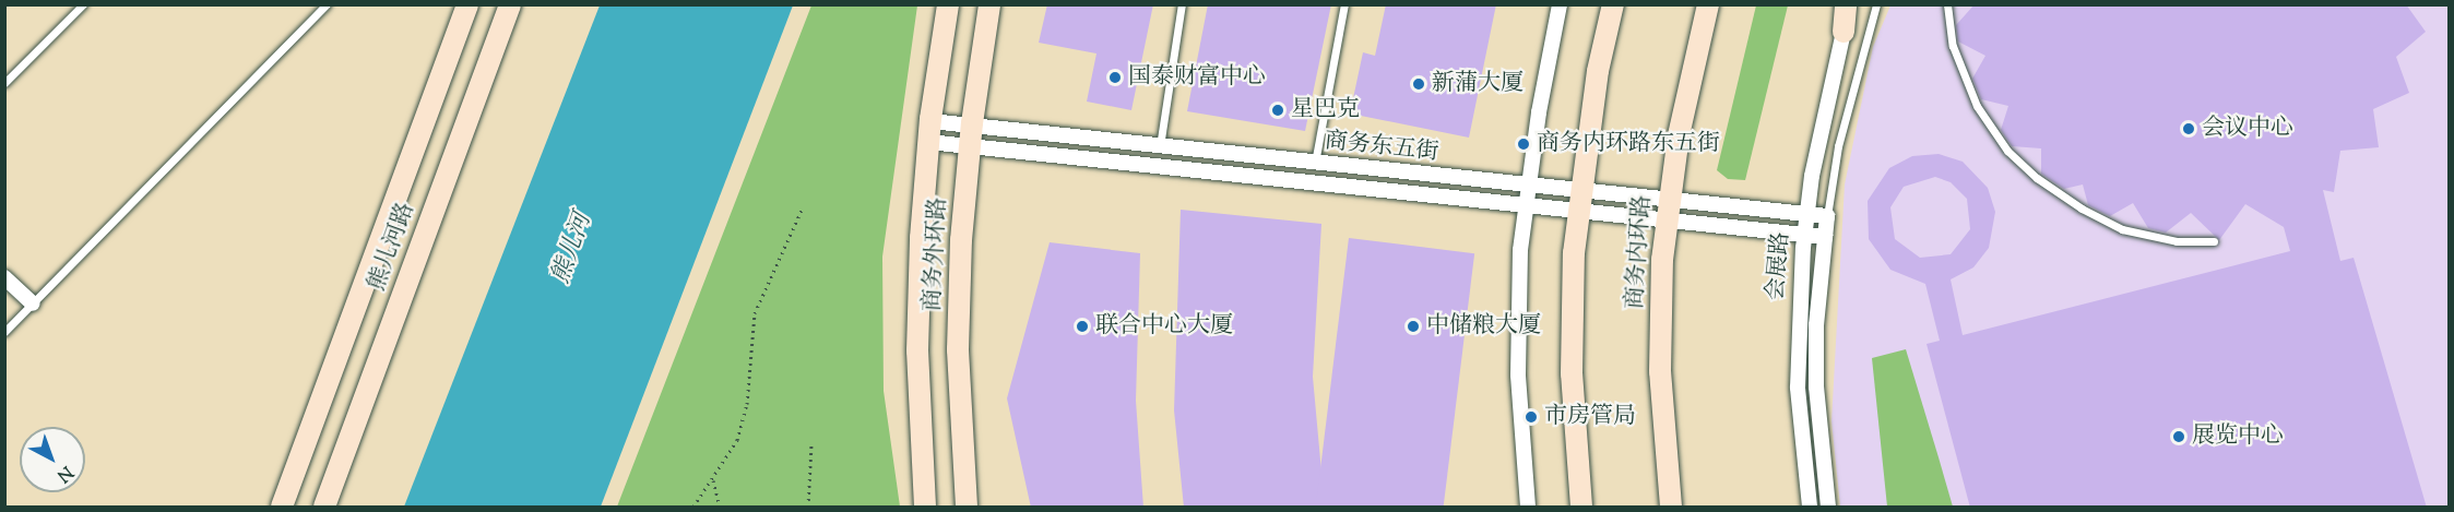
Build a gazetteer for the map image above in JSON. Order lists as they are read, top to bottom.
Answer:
{
  "streets": {
    "street": [
      "商务东五街",
      "熊儿河路",
      "商务内环路",
      "商务外环路",
      "会展路"
    ]
  },
  "crossings": [
    ["商务东五街", "商务内环路"],
    ["商务东五街", "商务外环路"],
    ["商务东五街", "会展路"]
  ],
  "water": ["熊儿河"],
  "places": [
    "国泰财富中心",
    "新蒲大厦",
    "星巴克",
    "会议中心",
    "商务内环路东五街",
    "联合中心大厦",
    "中储粮大厦",
    "市房管局",
    "展览中心"
  ],
  "north": "bottom right"
}
